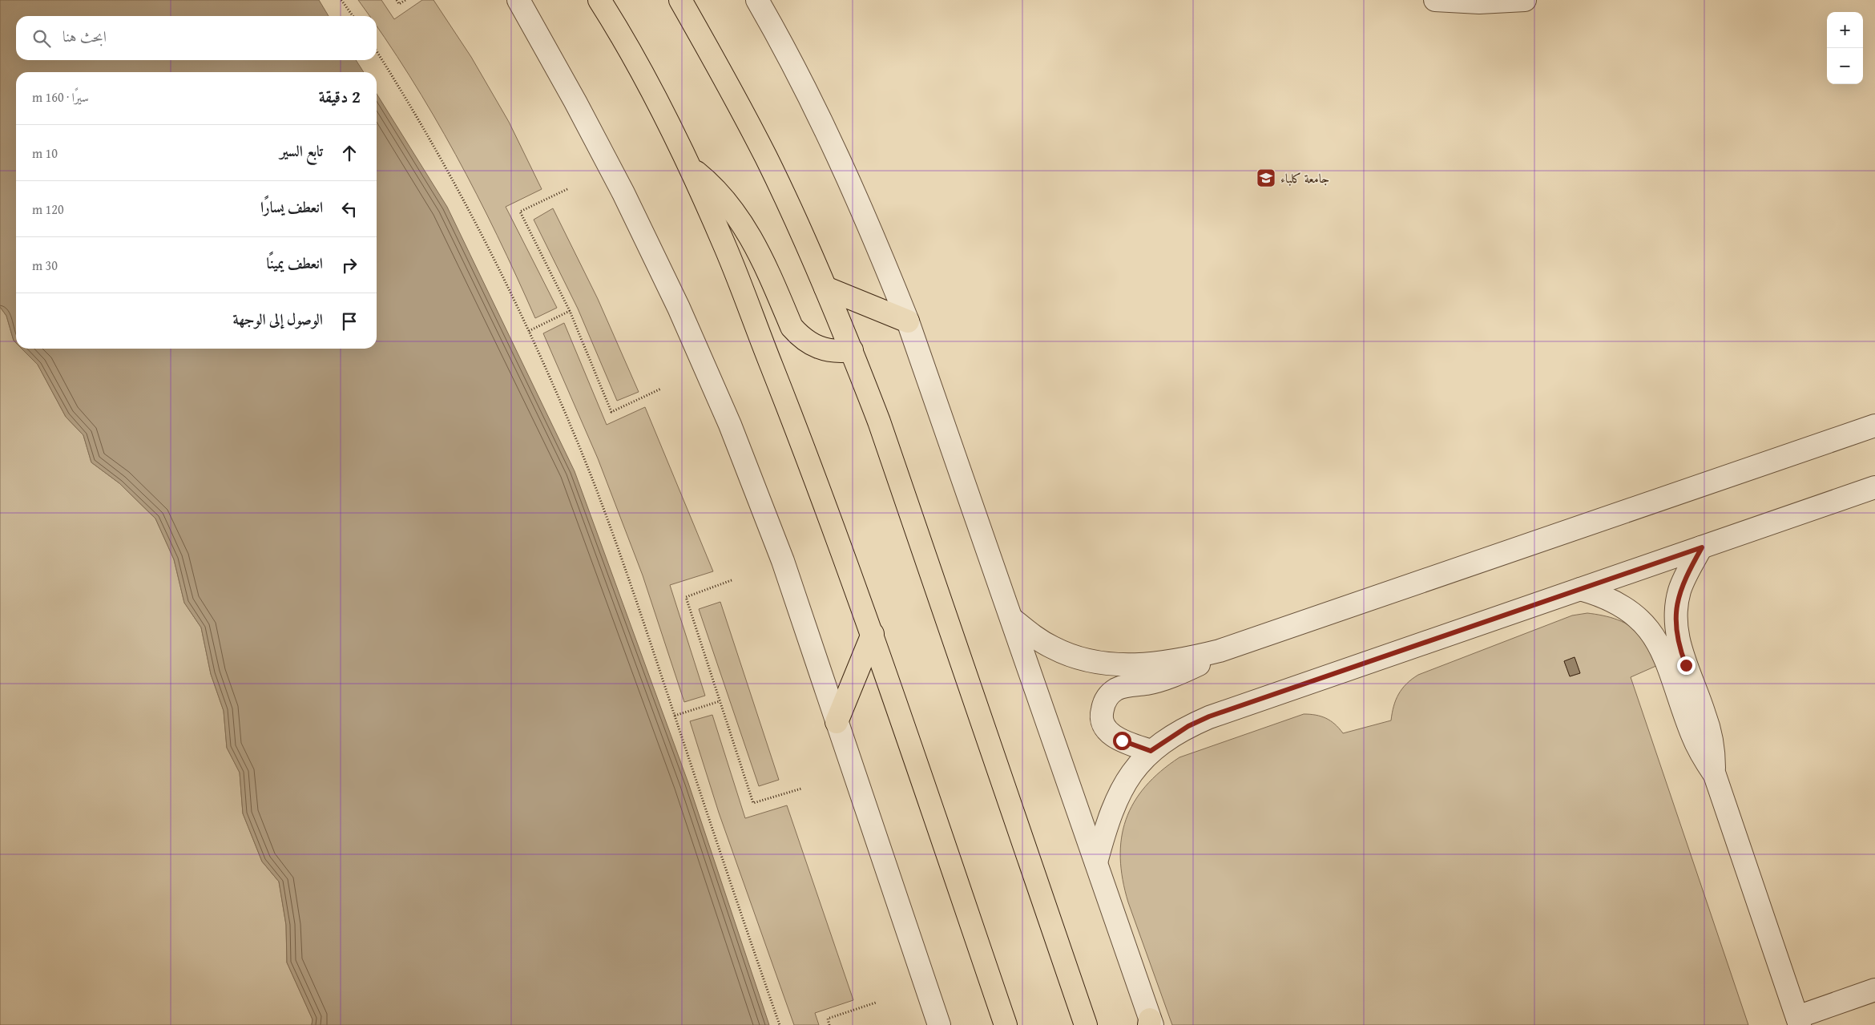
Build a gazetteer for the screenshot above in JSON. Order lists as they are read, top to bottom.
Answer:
{
  "places": {
    "school or university": ["جامعة كلباء"]
  },
  "page": {
    "map_buttons": ["+", "−"],
    "search": "ابحث هنا",
    "heading": ["2 دقيقة", "سيرًا · 160 m"],
    "list": [
      ["تابع السير", "10 m"],
      ["انعطف يسارًا", "120 m"],
      ["انعطف يمينًا", "30 m"],
      "الوصول إلى الوجهة"
    ]
  }
}
